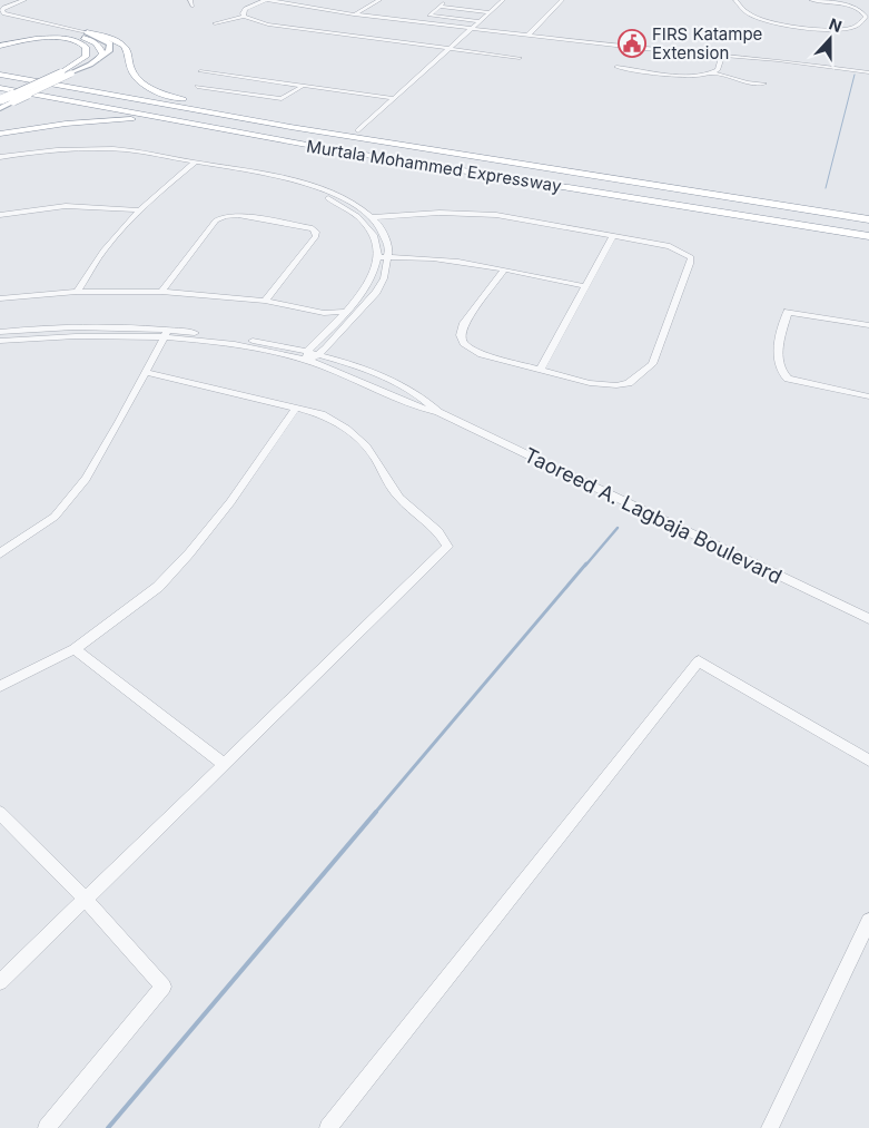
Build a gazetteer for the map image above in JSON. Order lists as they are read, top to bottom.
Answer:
{
  "streets": {
    "highway": ["Murtala Mohammed Expressway"],
    "street": ["Taoreed A. Lagbaja Boulevard"]
  },
  "places": {
    "public building": ["FIRS Katampe Extension"]
  },
  "north": "top"
}
